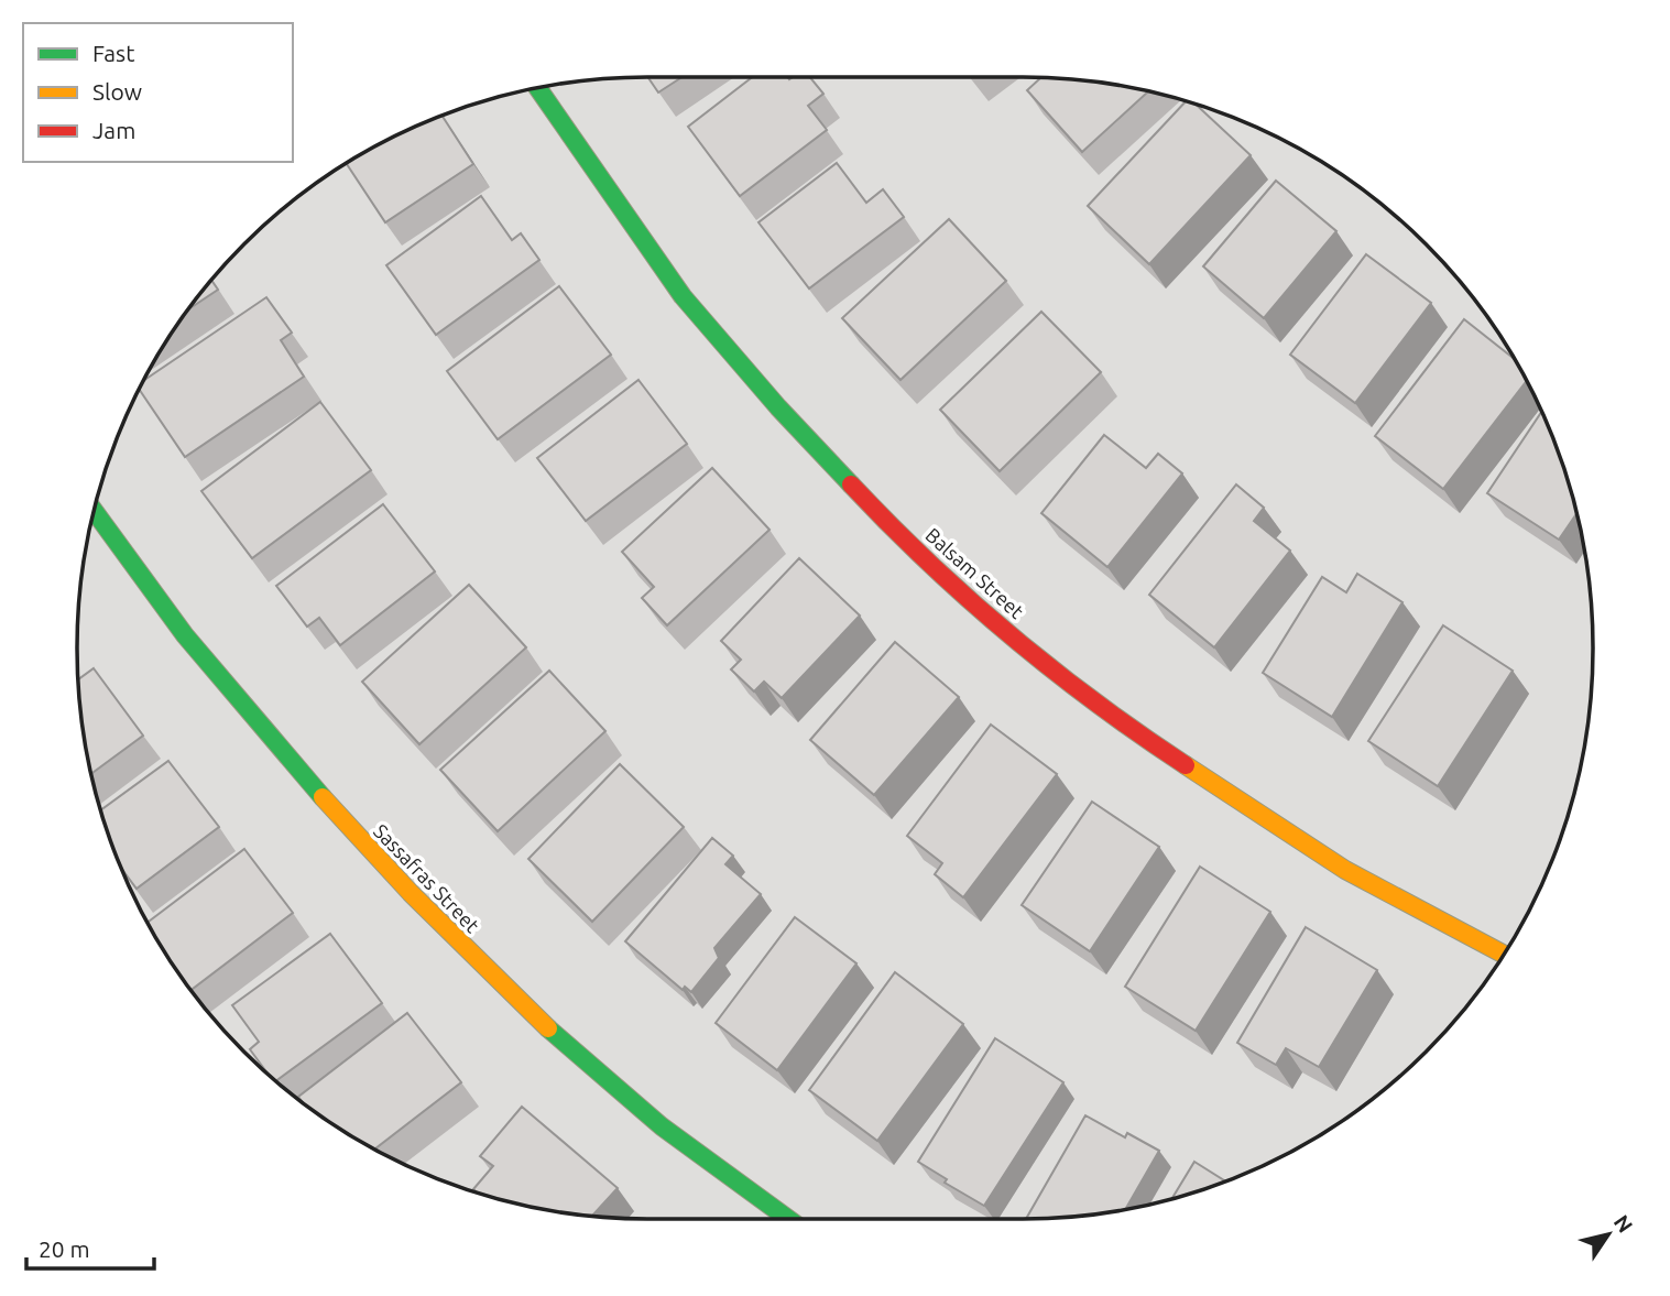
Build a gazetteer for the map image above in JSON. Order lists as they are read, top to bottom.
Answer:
{
  "streets": {
    "street": ["Balsam Street", "Sassafras Street"]
  },
  "legend": ["Fast", "Slow", "Jam"],
  "scale_bar": "20 m",
  "north": "top right"
}
